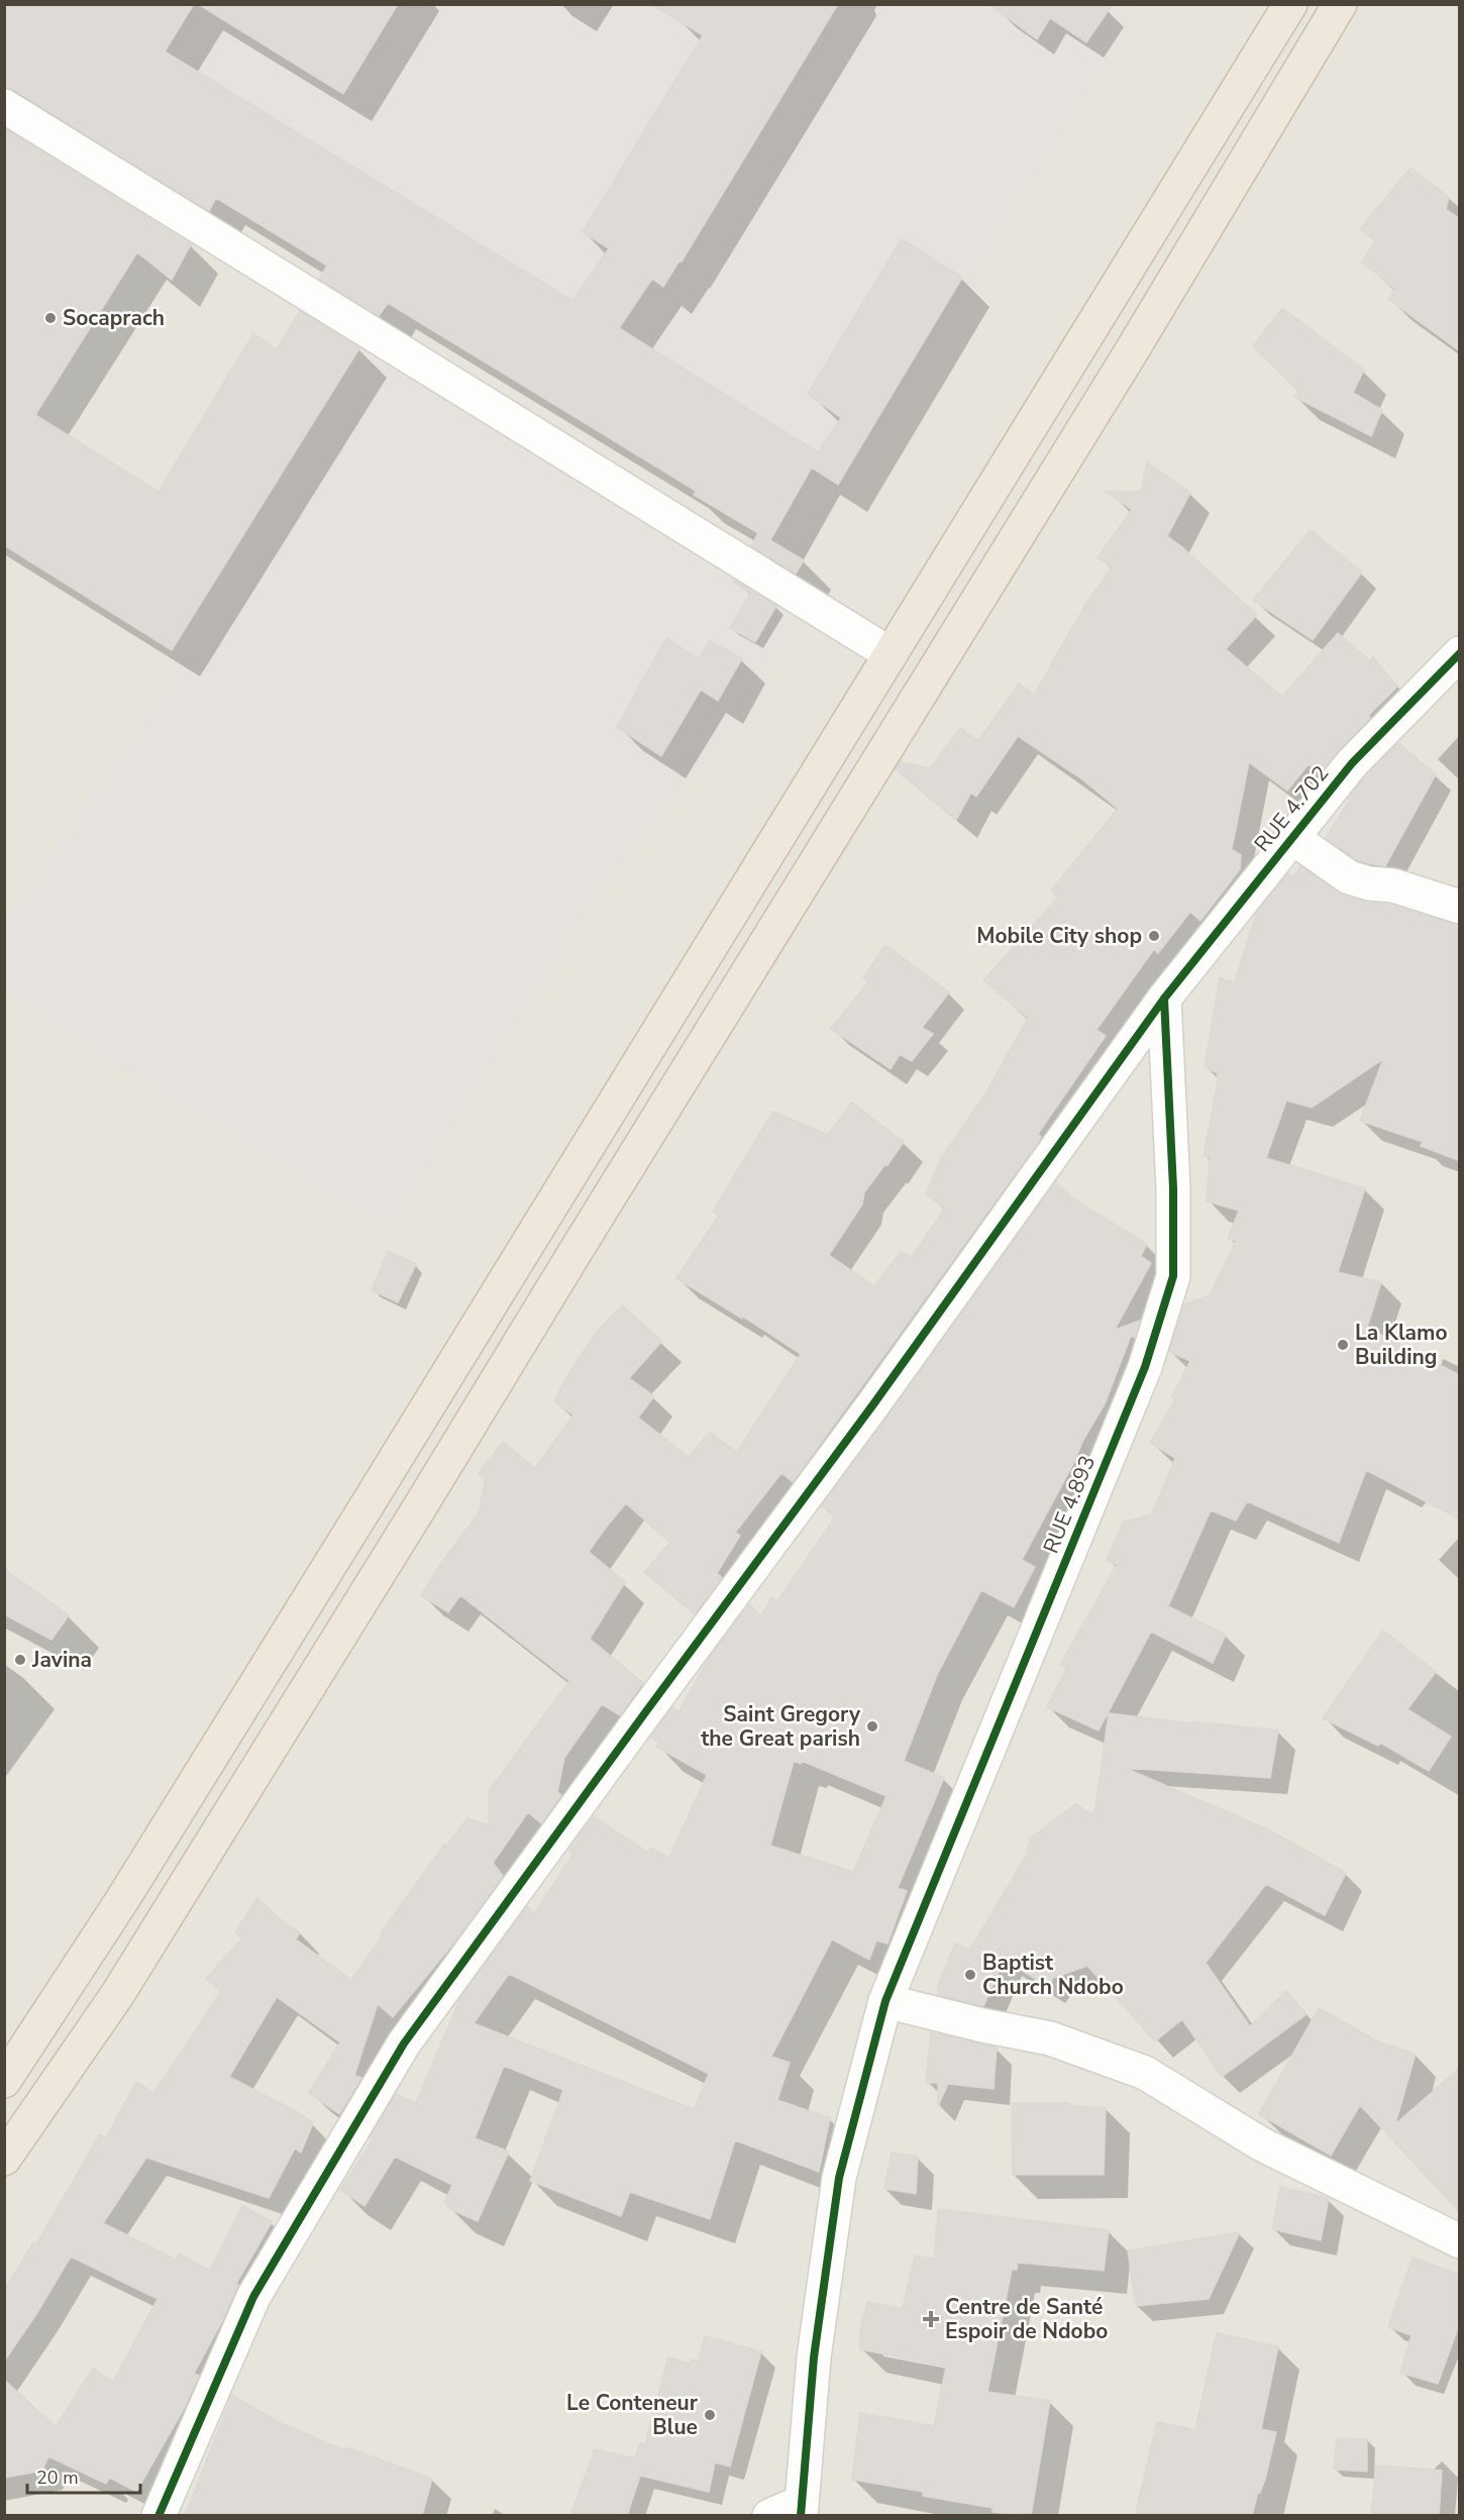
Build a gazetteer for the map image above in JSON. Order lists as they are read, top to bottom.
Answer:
{
  "streets": {
    "street": ["RUE 4.702", "RUE 4.893"]
  },
  "crossings": [
    ["RUE 4.702", "RUE 4.893"]
  ],
  "places": {
    "other": [
      "Socaprach",
      "Mobile City shop",
      "La Klamo Building",
      "Javina",
      "Saint Gregory the Great parish",
      "Baptist Church Ndobo",
      "Le Conteneur Blue"
    ],
    "health": ["Centre de Santé Espoir de Ndobo"]
  },
  "scale_bar": "20 m"
}
